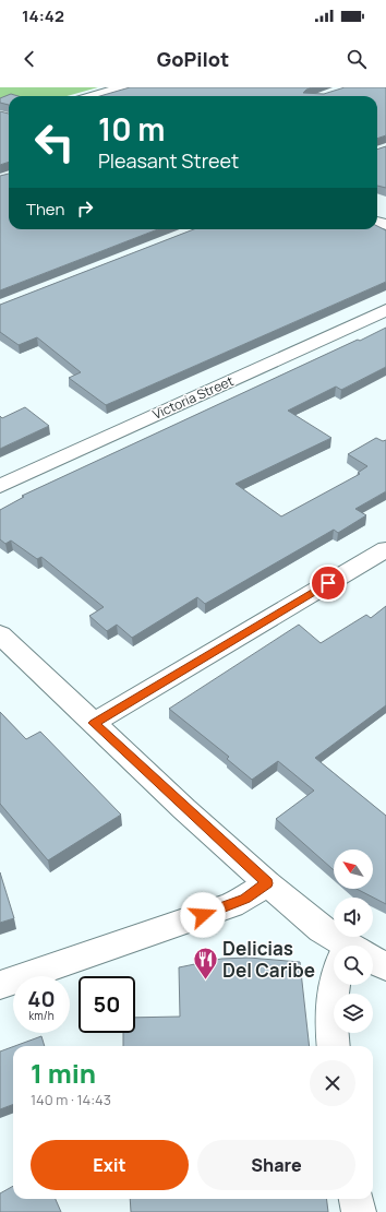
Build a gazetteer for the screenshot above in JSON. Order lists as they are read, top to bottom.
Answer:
{
  "streets": {
    "street": ["Victoria Street"]
  },
  "places": {
    "restaurant": ["Delicias Del Caribe"]
  },
  "north": "top left",
  "page": {
    "status": "14:42",
    "header": "GoPilot",
    "turn": ["10 m", "Pleasant Street"],
    "then": "Then",
    "speed": "40 km/h",
    "limit": "50",
    "heading": ["1 min", "140 m · 14:43"],
    "buttons": ["Exit", "Share"]
  }
}
